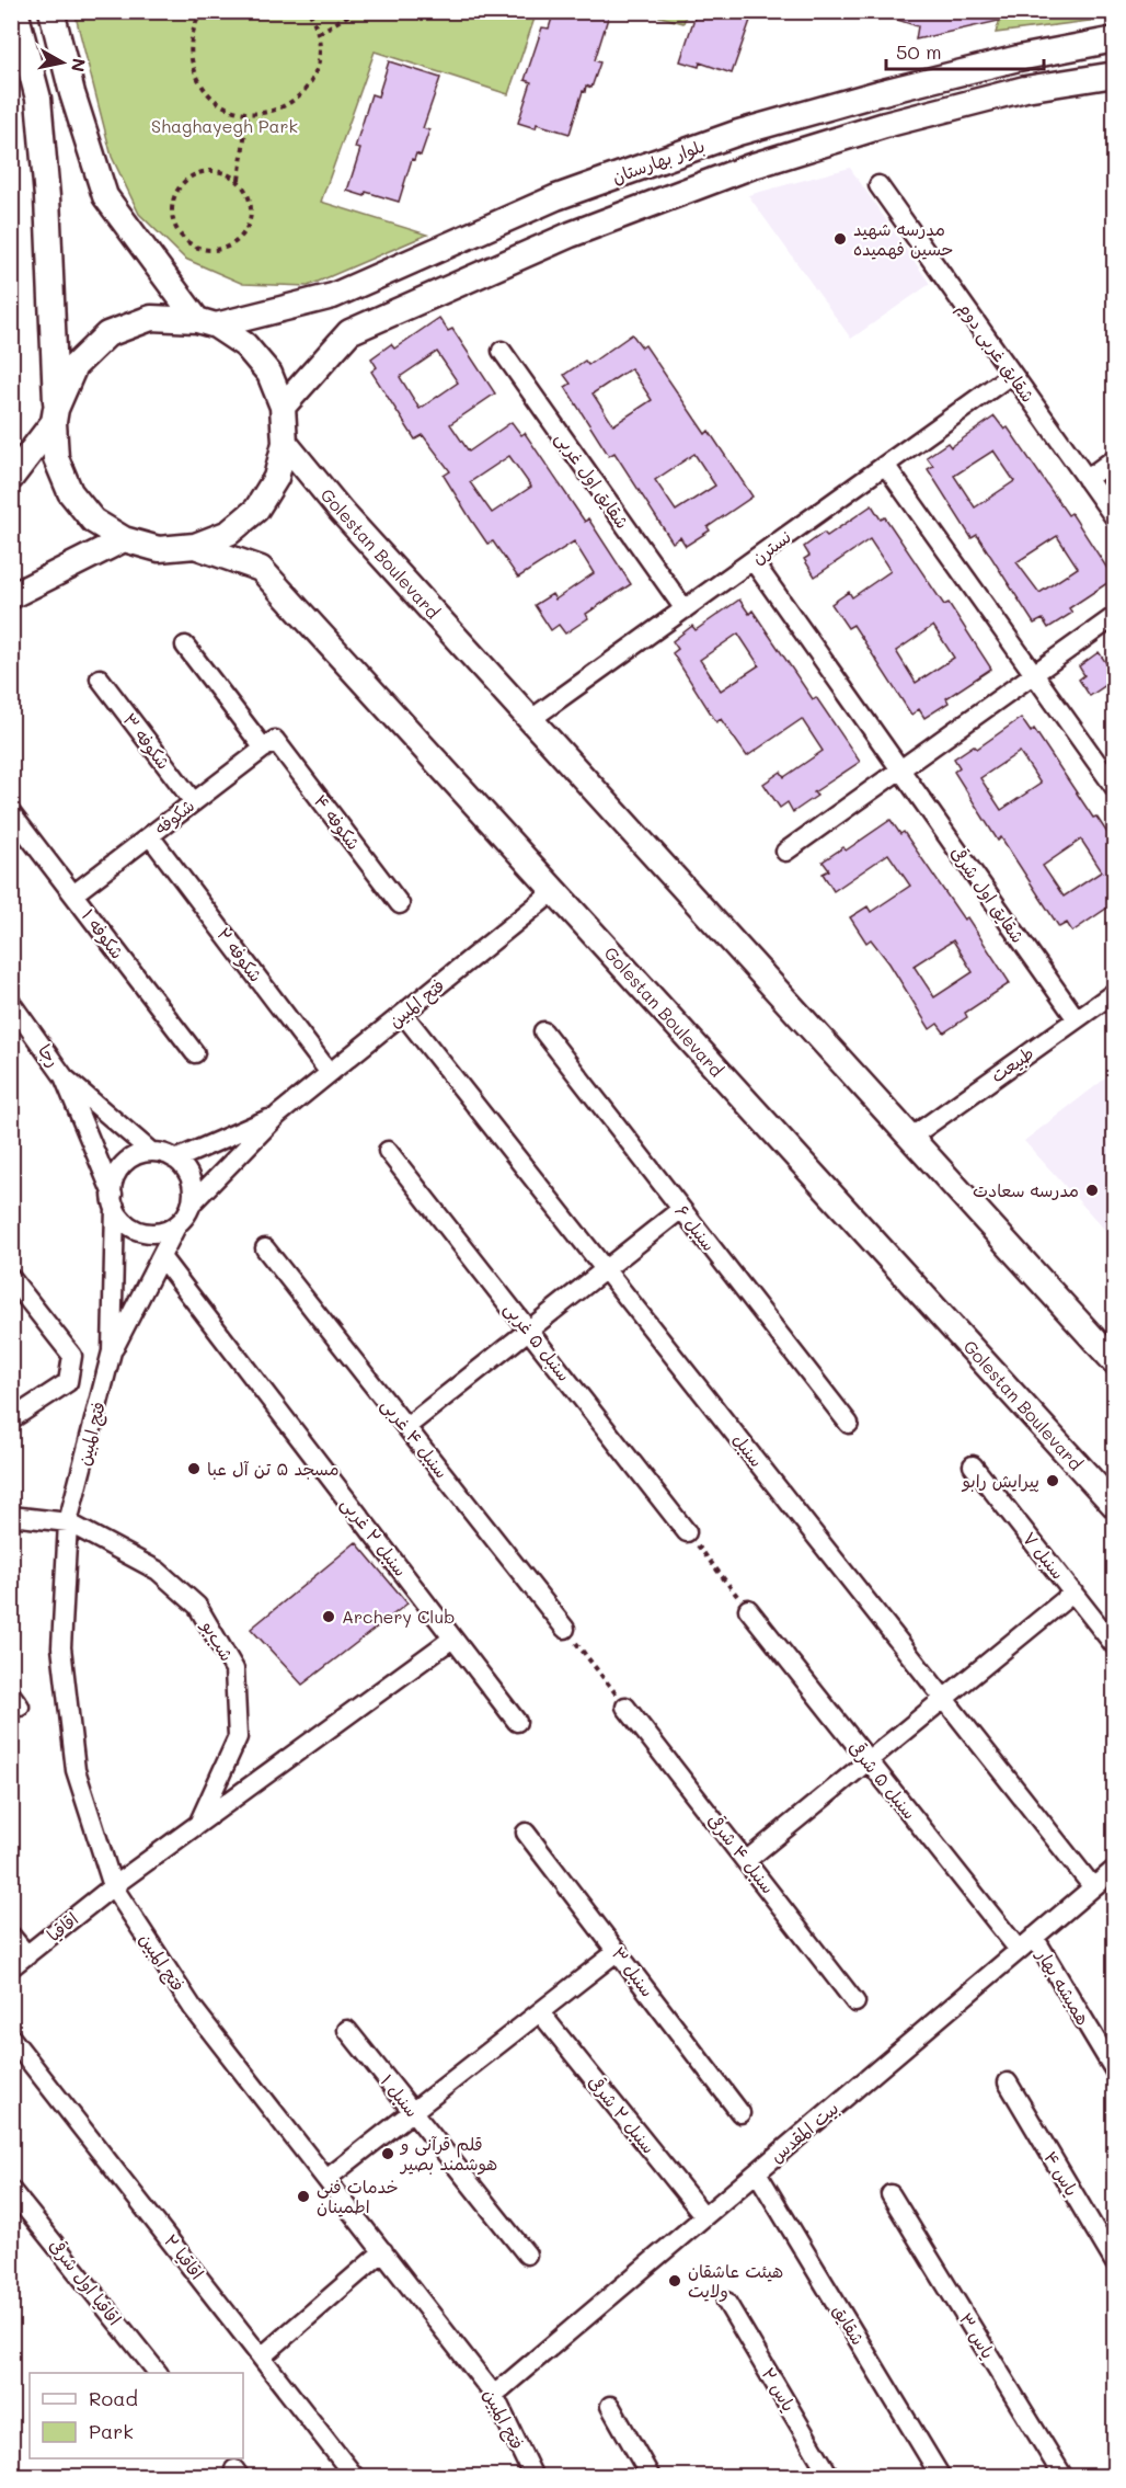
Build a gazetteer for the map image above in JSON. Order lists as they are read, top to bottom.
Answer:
{
  "streets": {
    "main road": ["بلوار بهارستان", "Golestan Boulevard"],
    "street": [
      "شقایق غربی دوم",
      "شقایق اول غربی",
      "نسترن",
      "شکوفه ۳",
      "شکوفه",
      "شکوفه ۴",
      "شقایق اول شرقی",
      "شکوفه ۱",
      "شکوفه ۲",
      "فتح المبین",
      "رجا",
      "طبیعت",
      "سنبل ۶",
      "سنبل ۵ غربی",
      "سنبل ۴ غربی",
      "سنبل",
      "سنبل ۲ غربی",
      "سنبل ۷",
      "شب‌بو",
      "سنبل ۵ شرقی",
      "سنبل ۴ شرقی",
      "اقاقیا",
      "سنبل ۳",
      "همیشه بهار",
      "سنبل ۱",
      "سنبل ۲ شرقی",
      "بیت المقدس",
      "یاس ۴",
      "اقاقیا ۲",
      "اقاقیا اول شرقی",
      "شقایق",
      "یاس ۳",
      "یاس ۲"
    ]
  },
  "crossings": [
    ["بلوار بهارستان", "Golestan Boulevard"],
    ["شقایق غربی دوم", "نسترن"],
    ["شقایق اول غربی", "نسترن"],
    ["نسترن", "Golestan Boulevard"],
    ["Golestan Boulevard", "فتح المبین"],
    ["Golestan Boulevard", "طبیعت"],
    ["شکوفه ۳", "شکوفه"],
    ["شکوفه", "شکوفه ۴"],
    ["شکوفه", "شکوفه ۱"],
    ["شکوفه", "شکوفه ۲"],
    ["شقایق اول شرقی", "طبیعت"],
    ["شکوفه ۲", "فتح المبین"],
    ["فتح المبین", "سنبل"],
    ["فتح المبین", "شب‌بو"],
    ["فتح المبین", "اقاقیا"],
    ["فتح المبین", "بیت المقدس"],
    ["سنبل", "بیت المقدس"],
    ["سنبل ۲ غربی", "اقاقیا"],
    ["شب‌بو", "اقاقیا"],
    ["سنبل ۵ شرقی", "بیت المقدس"],
    ["همیشه بهار", "بیت المقدس"],
    ["سنبل ۲ شرقی", "بیت المقدس"],
    ["بیت المقدس", "شقایق"]
  ],
  "parks": ["Shaghayegh Park"],
  "places": [
    "مدرسه شهید حسین فهمیده",
    "مدرسه سعادت",
    "مسجد ۵ تن آل عبا",
    "پیرایش رابو",
    "Archery Club",
    "قلم قرآنی و هوشمند بصیر",
    "خدمات فنی اطمینان",
    "هیئت عاشقان ولایت"
  ],
  "legend": ["Road", "Park"],
  "scale_bar": "50 m",
  "north": "right"
}
